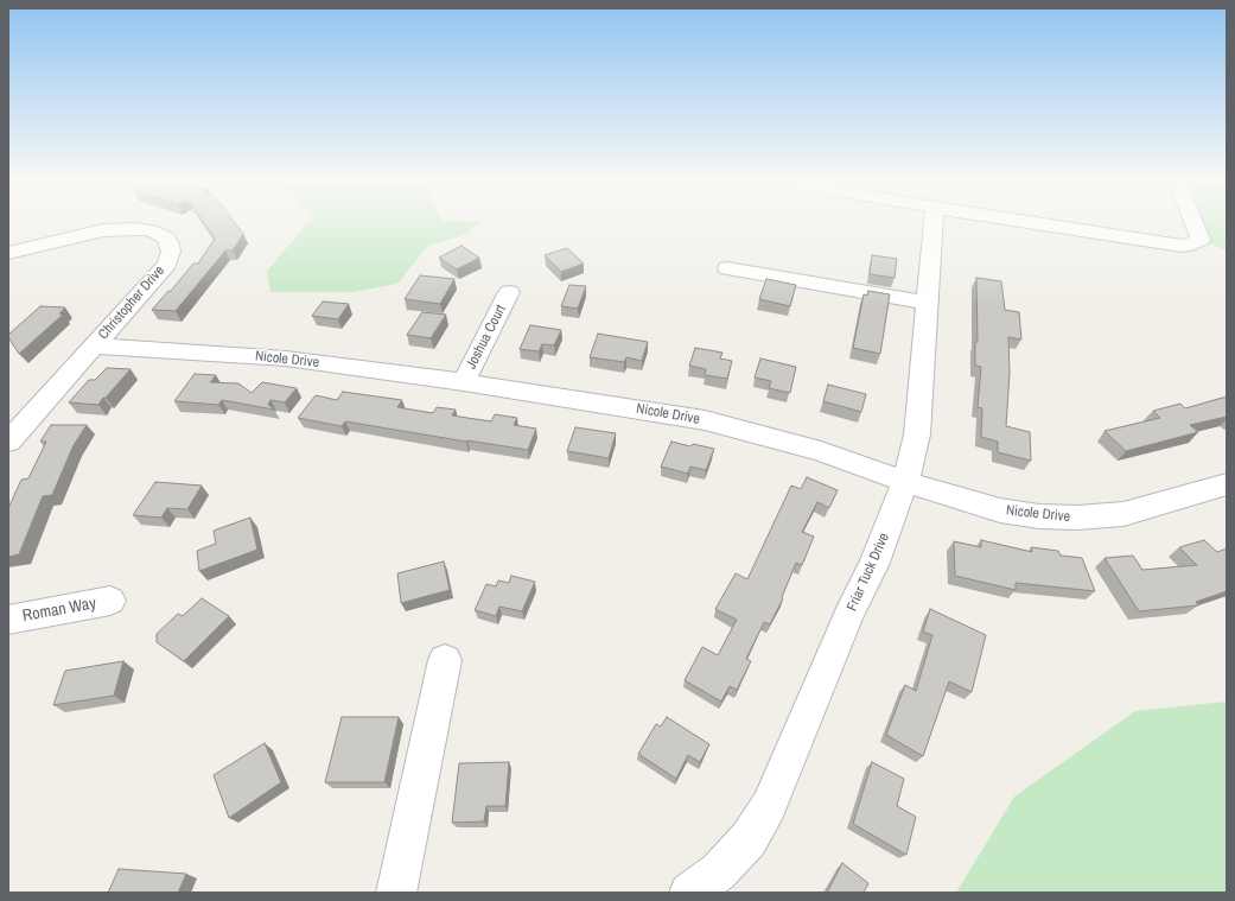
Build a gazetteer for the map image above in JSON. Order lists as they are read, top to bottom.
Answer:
{
  "streets": {
    "street": [
      "Christopher Drive",
      "Joshua Court",
      "Nicole Drive",
      "Friar Tuck Drive",
      "Roman Way"
    ]
  },
  "crossings": [
    ["Christopher Drive", "Nicole Drive"],
    ["Joshua Court", "Nicole Drive"],
    ["Nicole Drive", "Friar Tuck Drive"]
  ]
}
